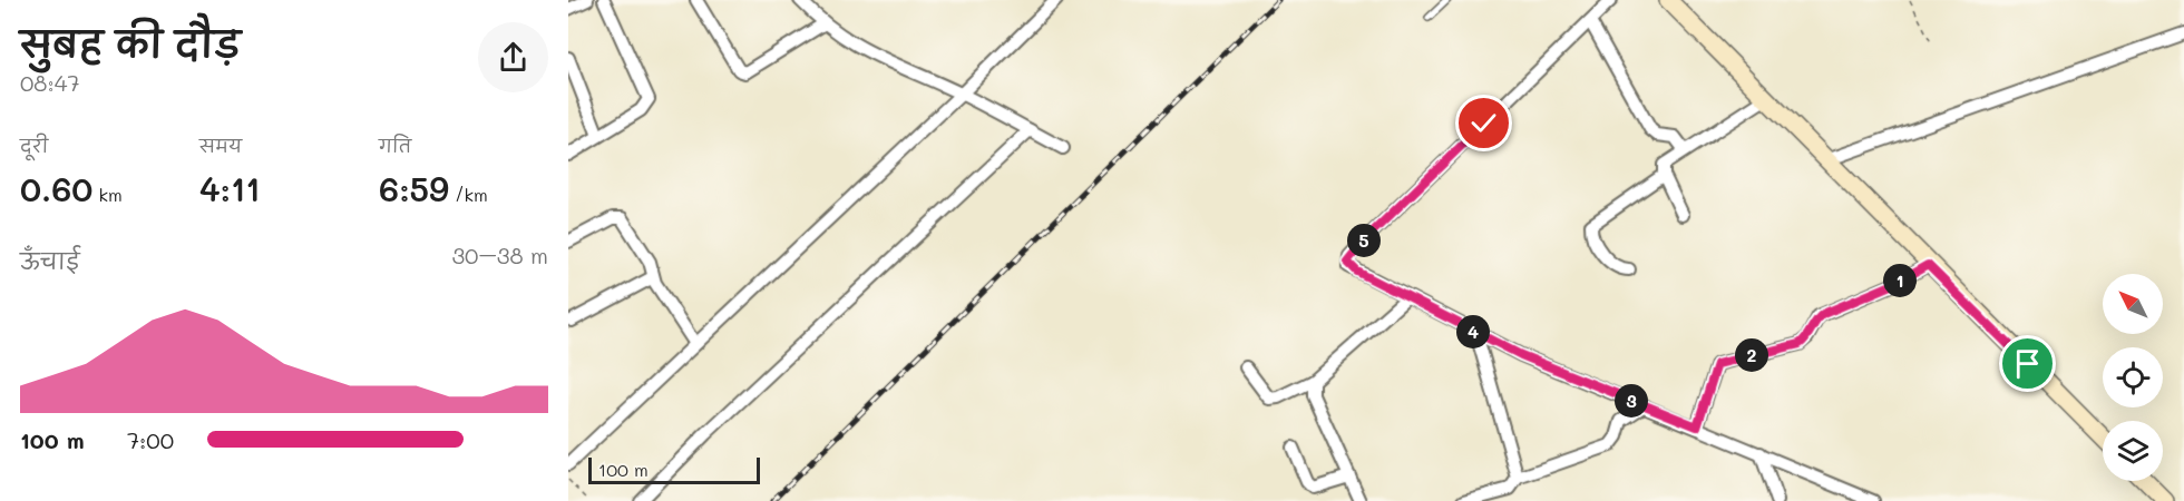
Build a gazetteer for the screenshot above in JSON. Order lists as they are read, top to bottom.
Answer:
{
  "scale_bar": "100 m",
  "north": "top left",
  "page": {
    "heading": ["सुबह की दौड़", "08:47"],
    "stats": [
      ["दूरी", "0.60 km"],
      ["समय", "4:11"],
      ["गति", "6:59 /km"]
    ],
    "pins": [
      "5",
      "1",
      "4",
      "2",
      "3"
    ],
    "chart": ["ऊँचाई", "30–38 m"],
    "list": [
      {
        "name": "100 m",
        "note": "7:00"
      }
    ],
    "scale": "100 m"
  }
}
